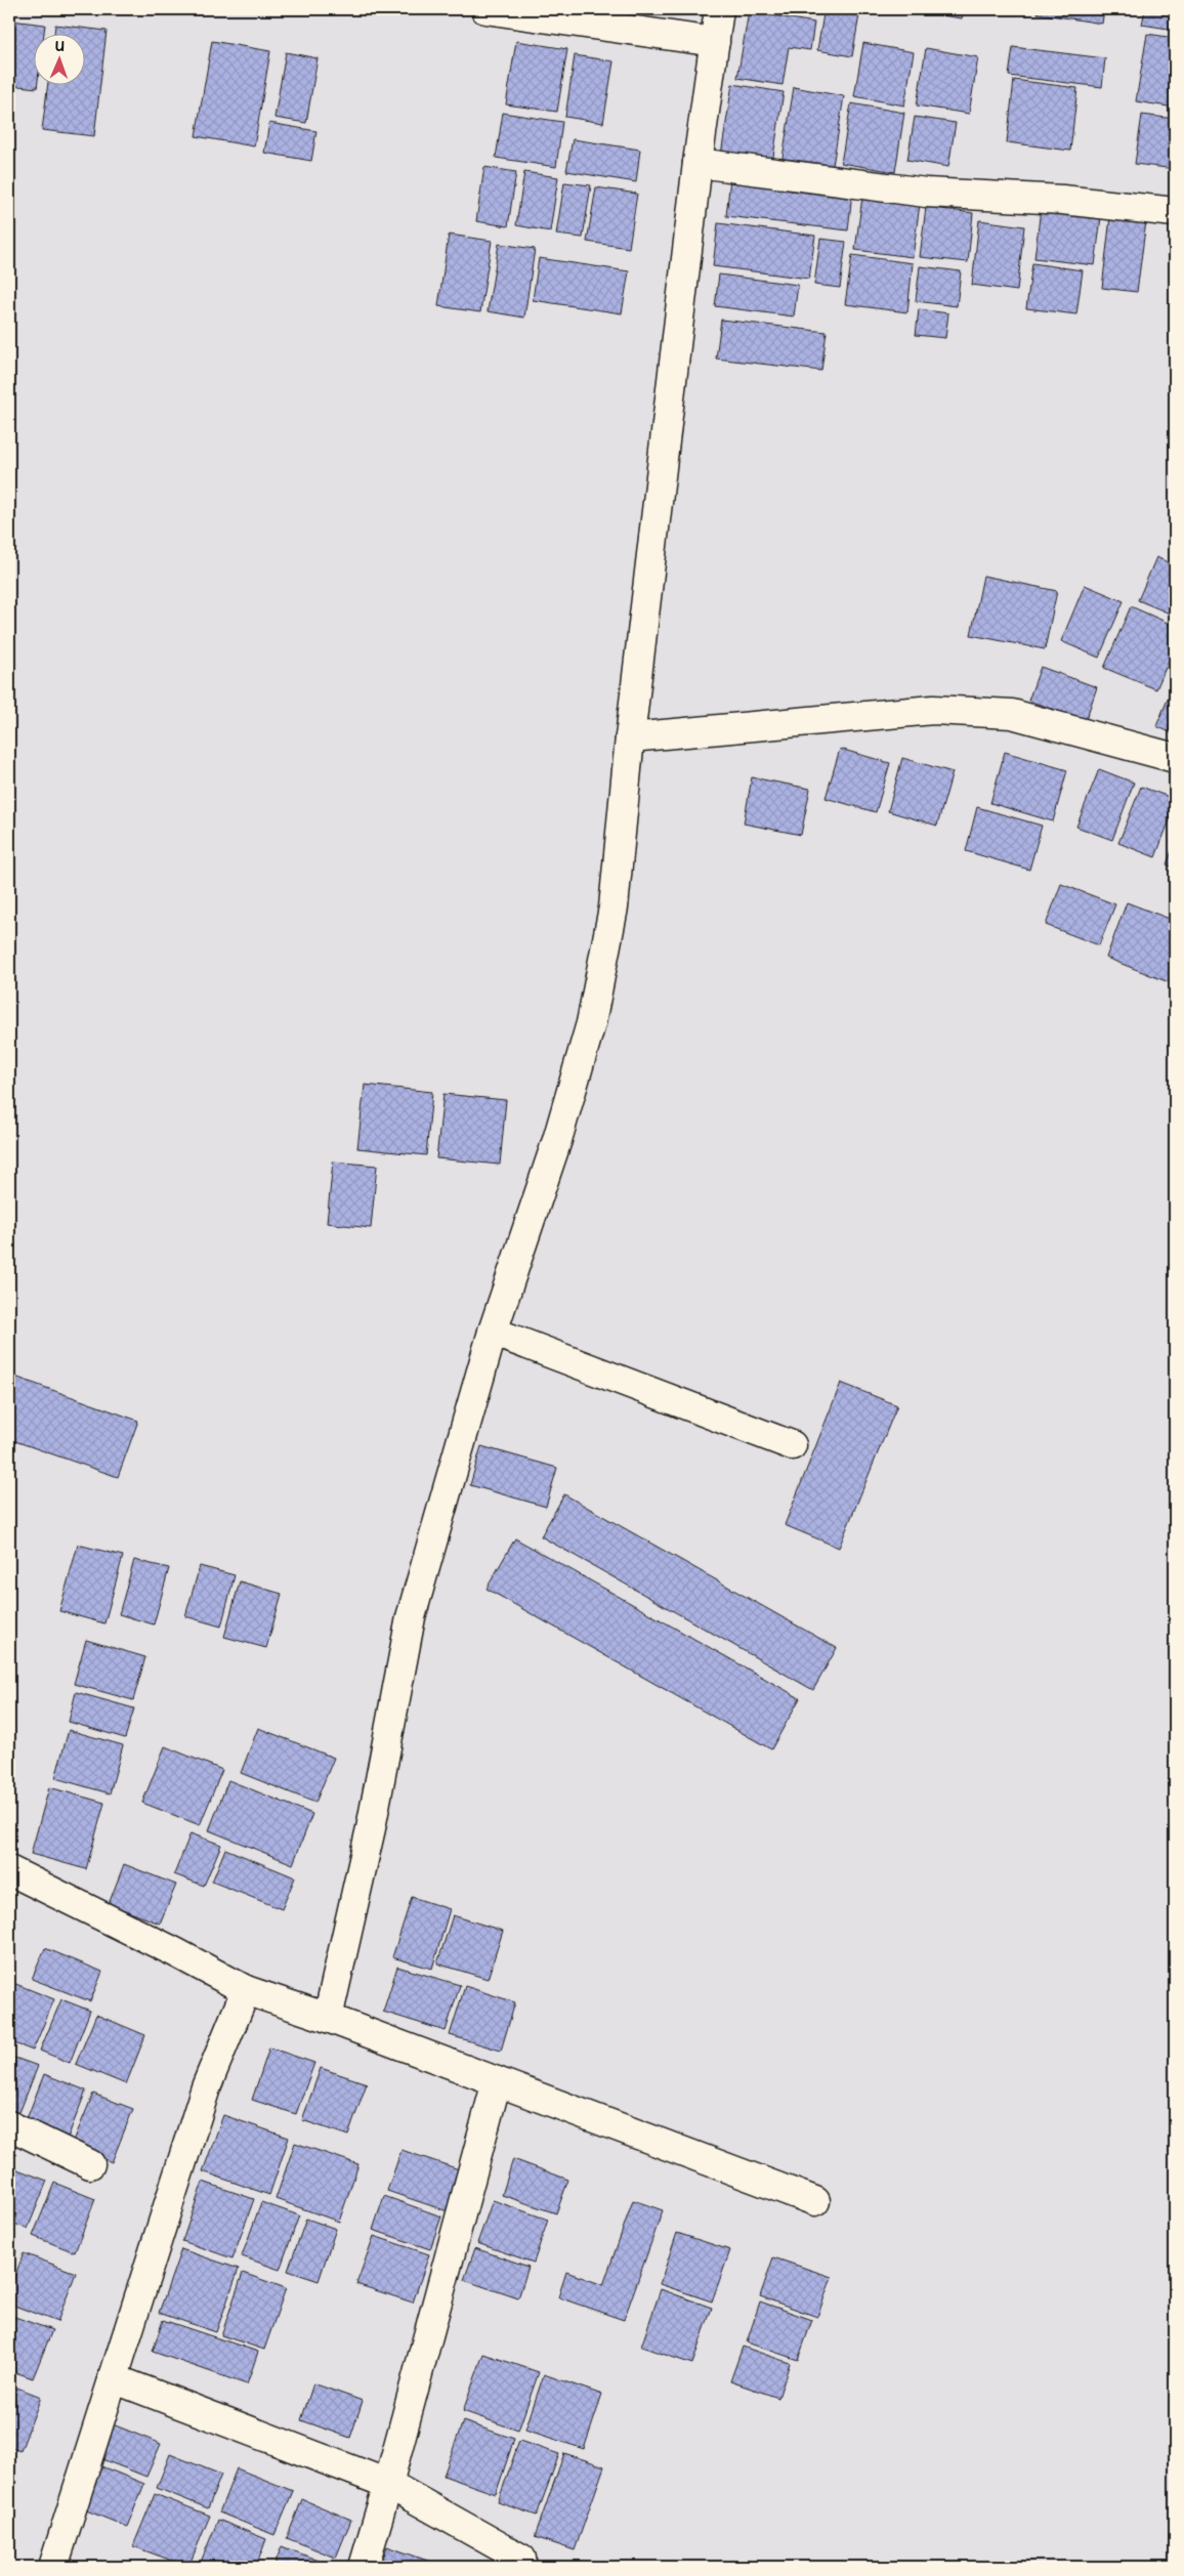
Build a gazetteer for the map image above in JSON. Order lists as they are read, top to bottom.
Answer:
{
  "north": "top"
}
